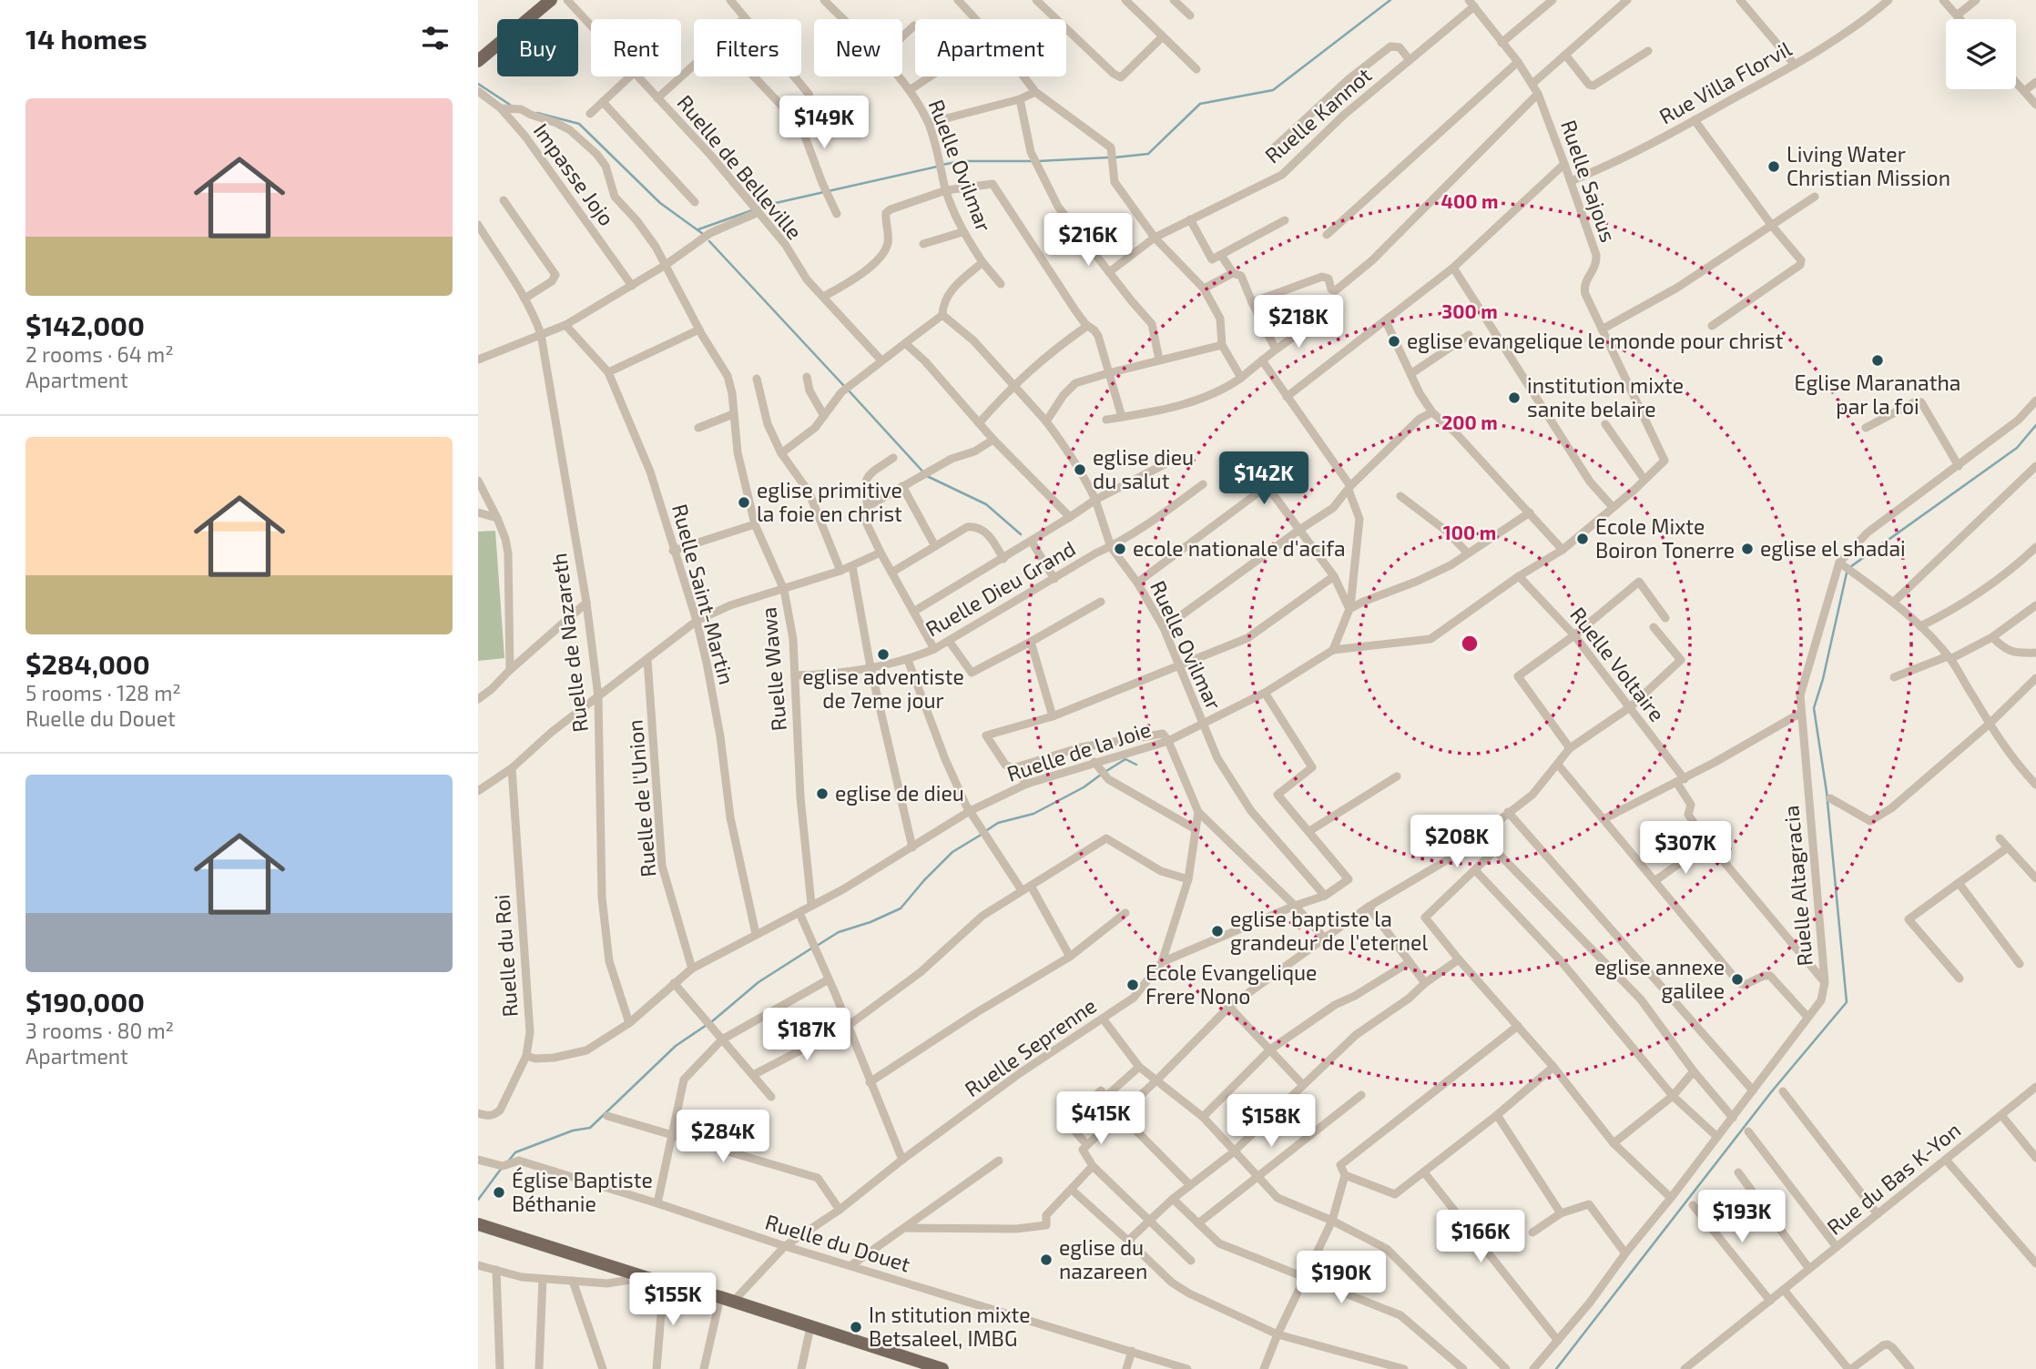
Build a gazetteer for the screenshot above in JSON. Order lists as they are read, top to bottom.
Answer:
{
  "streets": {
    "street": [
      "Rue Villa Florvil",
      "Ruelle Kannot",
      "Ruelle Ovilmar",
      "Ruelle de Belleville",
      "Impasse Jojo",
      "Ruelle Sajous",
      "Ruelle Dieu Grand",
      "Ruelle Saint-Martin",
      "Ruelle de Nazareth",
      "Ruelle Voltaire",
      "Ruelle Wawa",
      "Ruelle de la Joie",
      "Ruelle de l'Union",
      "Ruelle Altagracia",
      "Ruelle du Roi",
      "Ruelle Seprenne",
      "Rue du Bas K-Yon",
      "Ruelle du Douet"
    ]
  },
  "crossings": [
    ["Rue Villa Florvil", "Ruelle Sajous"],
    ["Ruelle Kannot", "Ruelle Sajous"],
    ["Ruelle Ovilmar", "Ruelle de Belleville"],
    ["Ruelle Ovilmar", "Ruelle Dieu Grand"],
    ["Ruelle Ovilmar", "Ruelle de la Joie"],
    ["Impasse Jojo", "Ruelle Wawa"],
    ["Ruelle Sajous", "Ruelle de la Joie"],
    ["Ruelle Dieu Grand", "Ruelle Wawa"],
    ["Ruelle Saint-Martin", "Ruelle de la Joie"],
    ["Ruelle de Nazareth", "Ruelle de la Joie"],
    ["Ruelle Voltaire", "Ruelle de la Joie"],
    ["Ruelle Voltaire", "Ruelle Altagracia"],
    ["Ruelle Wawa", "Ruelle de la Joie"],
    ["Ruelle de la Joie", "Ruelle de l'Union"],
    ["Ruelle de la Joie", "Ruelle du Roi"],
    ["Ruelle Seprenne", "Ruelle du Douet"]
  ],
  "places": [
    "Living Water Christian Mission",
    "eglise evangelique le monde pour christ",
    "Eglise Maranatha par la foi",
    "institution mixte sanite belaire",
    "eglise dieu du salut",
    "eglise primitive la foie en christ",
    "Ecole Mixte Boiron Tonerre",
    "ecole nationale d'acifa",
    "eglise el shadai",
    "eglise adventiste de 7eme jour",
    "eglise de dieu",
    "eglise baptiste la grandeur de l'eternel",
    "eglise annexe galilee",
    "Ecole Evangelique Frere Nono",
    "Église Baptiste Béthanie",
    "eglise du nazareen",
    "In stitution mixte Betsaleel, IMBG"
  ],
  "page": {
    "heading": "14 homes",
    "chip": [
      "Buy",
      "Rent",
      "Filters",
      "New",
      "Apartment"
    ],
    "list": [
      {
        "name": "$142,000",
        "note": "2 rooms · 64 m² · Apartment"
      },
      {
        "name": "$284,000",
        "note": "5 rooms · 128 m² · Ruelle du Douet"
      },
      {
        "name": "$190,000",
        "note": "3 rooms · 80 m² · Apartment"
      }
    ],
    "price": [
      "$149K",
      "$216K",
      "$218K",
      "$142K",
      "$208K",
      "$307K",
      "$187K",
      "$415K",
      "$158K",
      "$284K",
      "$193K",
      "$166K",
      "$190K",
      "$155K"
    ]
  },
  "rings": [
    "400 m",
    "300 m",
    "200 m",
    "100 m"
  ]
}
